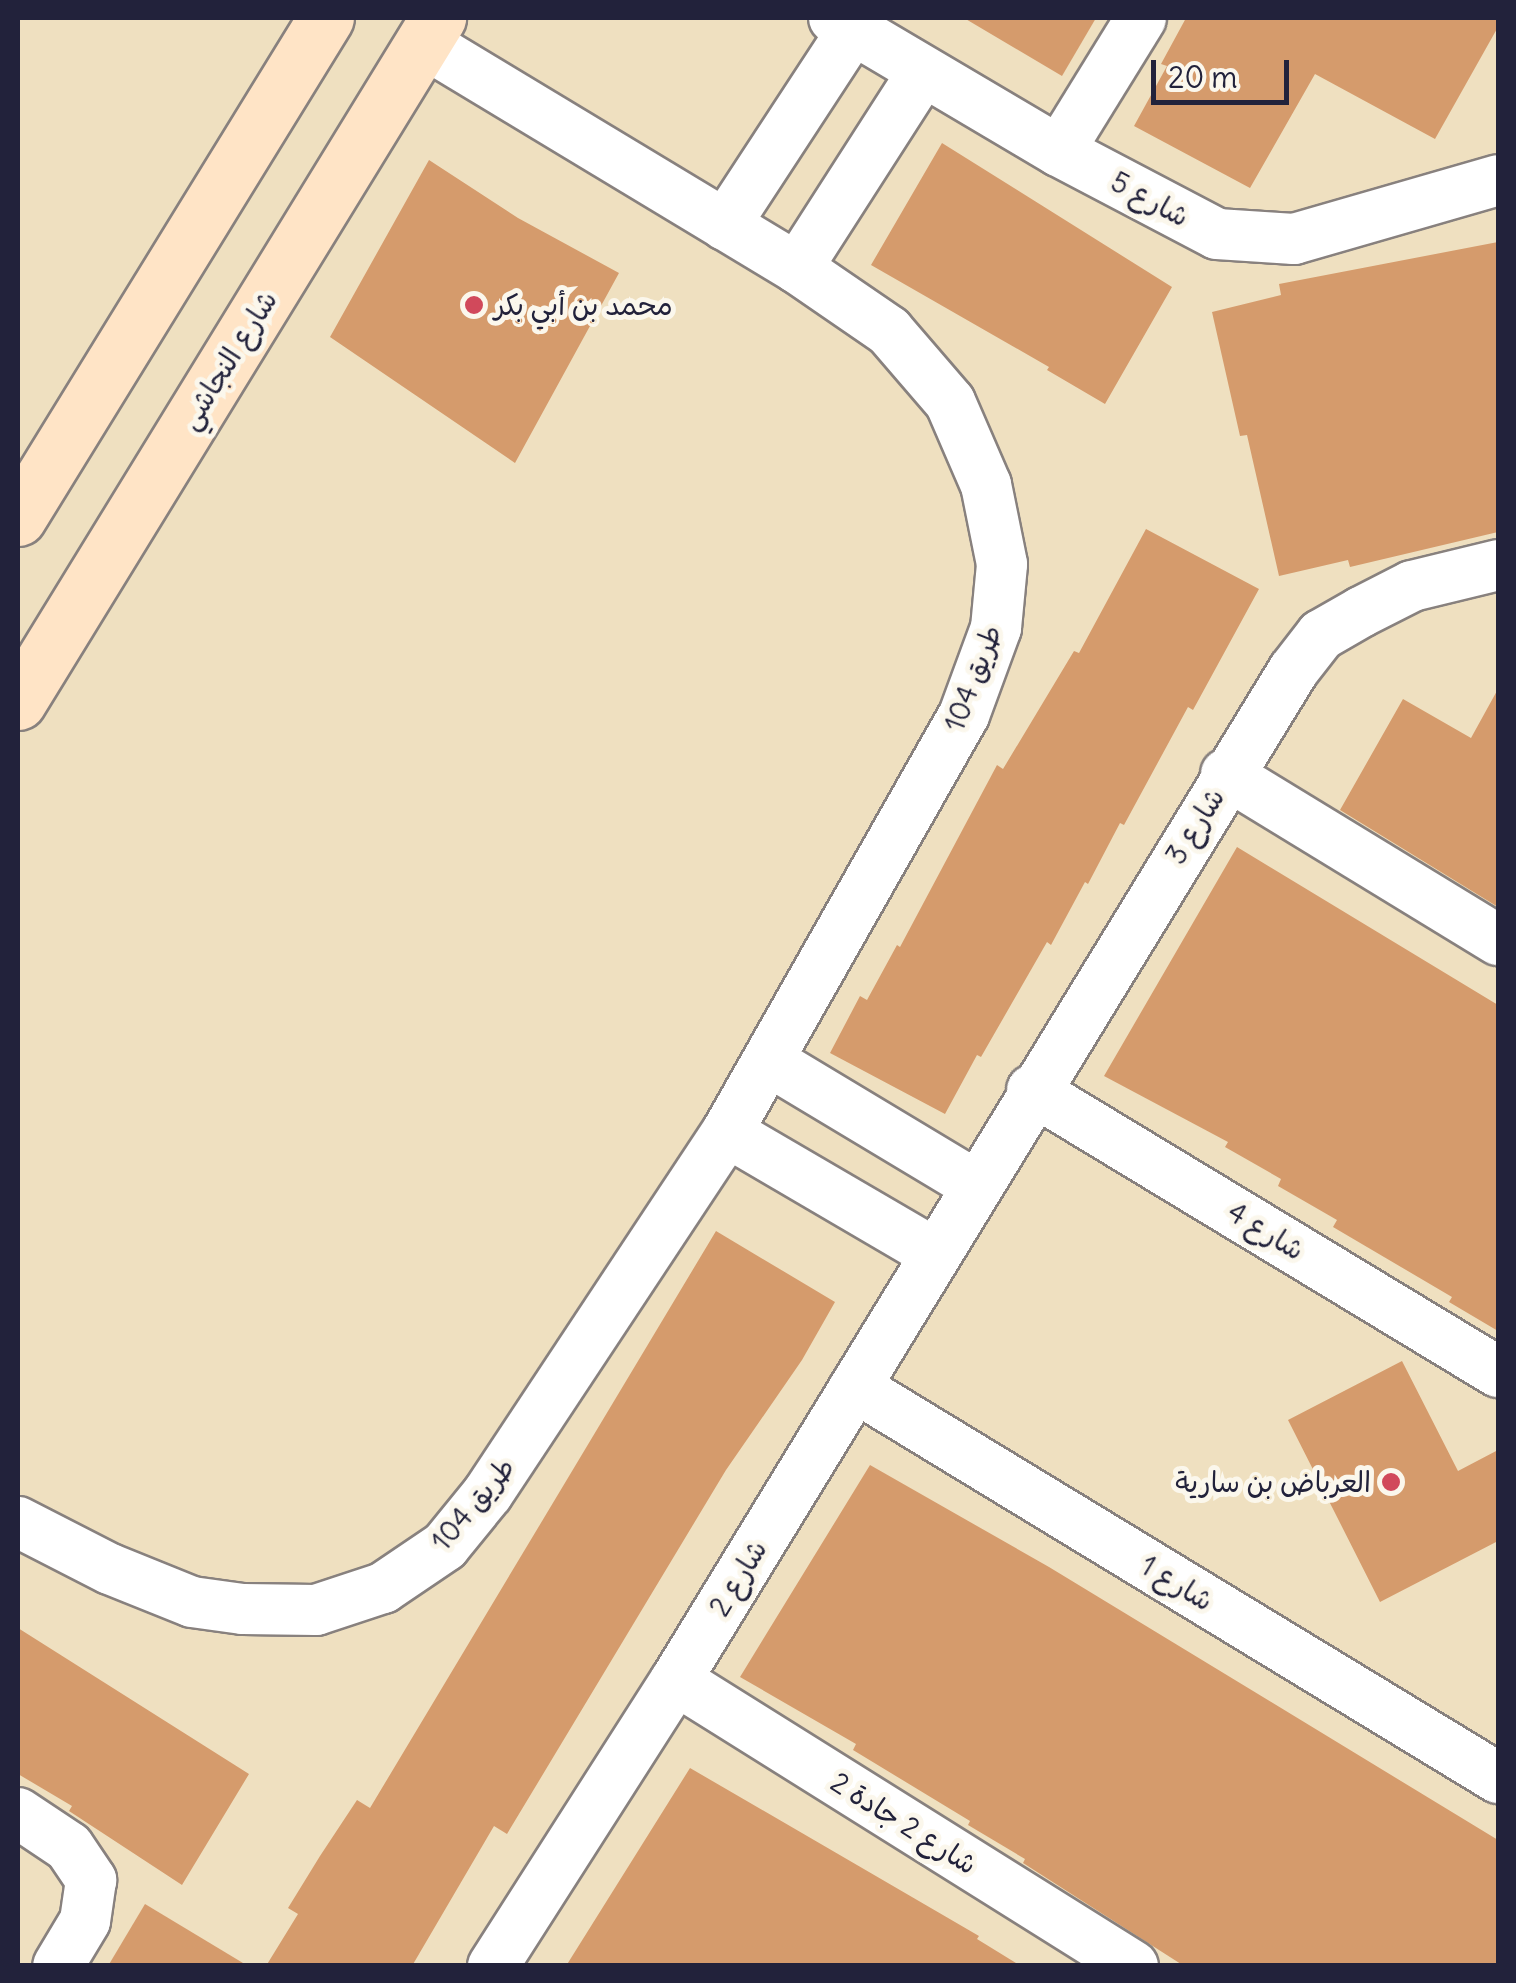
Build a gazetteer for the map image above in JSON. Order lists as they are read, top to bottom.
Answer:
{
  "streets": {
    "main road": ["شارع النجاشي"],
    "street": [
      "شارع 5",
      "طريق 104",
      "شارع 3",
      "شارع 4",
      "شارع 2",
      "شارع 1",
      "شارع 2 جادة 2"
    ]
  },
  "crossings": [
    ["شارع النجاشي", "طريق 104"],
    ["شارع 3", "شارع 4"],
    ["شارع 3", "شارع 2"],
    ["شارع 2", "شارع 1"],
    ["شارع 2", "شارع 2 جادة 2"]
  ],
  "places": ["محمد بن أبي بكر", "العرباض بن سارية"],
  "scale_bar": "20 m"
}
